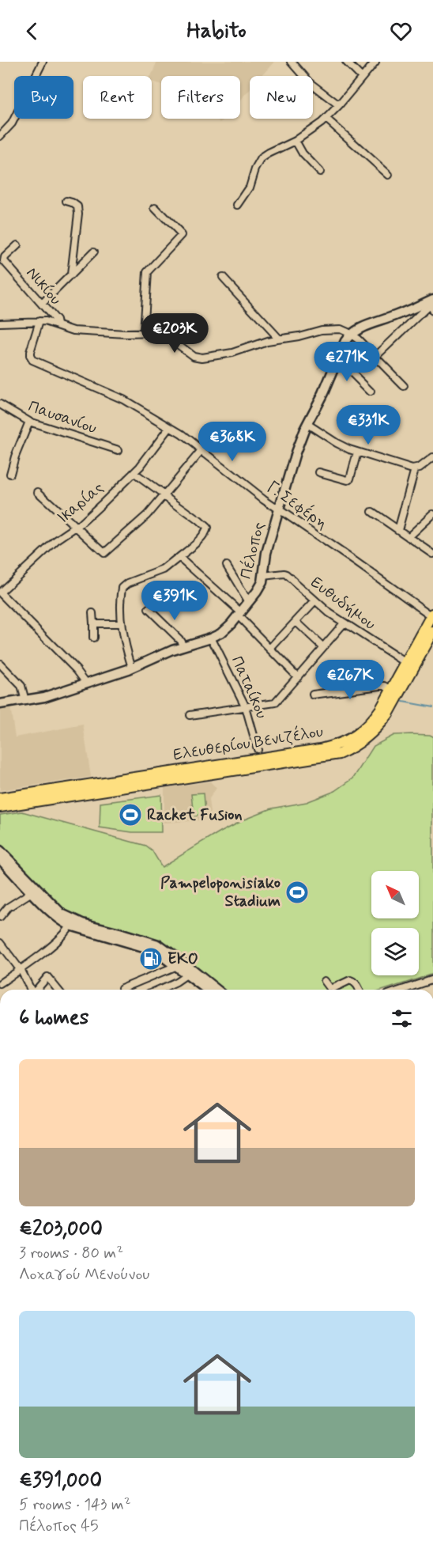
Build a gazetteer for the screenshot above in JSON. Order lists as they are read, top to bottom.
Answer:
{
  "streets": {
    "main road": ["Ελευθερίου Βενιζέλου"],
    "street": [
      "Νικίου",
      "Παυσανίου",
      "Ικαρίας",
      "Γ. Σεφέρη",
      "Πέλοπος",
      "Ευθυδήμου",
      "Παταίκου"
    ]
  },
  "crossings": [
    ["Ικαρίας", "Γ. Σεφέρη"],
    ["Γ. Σεφέρη", "Πέλοπος"],
    ["Γ. Σεφέρη", "Ελευθερίου Βενιζέλου"],
    ["Πέλοπος", "Ευθυδήμου"],
    ["Πέλοπος", "Παταίκου"],
    ["Ευθυδήμου", "Ελευθερίου Βενιζέλου"]
  ],
  "places": {
    "sports": ["Racket Fusion", "Pampeloponisiako Stadium"],
    "fuel station": ["EKO"]
  },
  "north": "top left",
  "page": {
    "header": "Habito",
    "chip": [
      "Buy",
      "Rent",
      "Filters",
      "New"
    ],
    "price": [
      "€203K",
      "€271K",
      "€331K",
      "€368K",
      "€391K",
      "€267K"
    ],
    "heading": "6 homes",
    "list": [
      {
        "name": "€203,000",
        "note": "3 rooms · 80 m² · Λοχαγού Μενούνου"
      },
      {
        "name": "€391,000",
        "note": "5 rooms · 143 m² · Πέλοπος 45"
      }
    ]
  }
}
